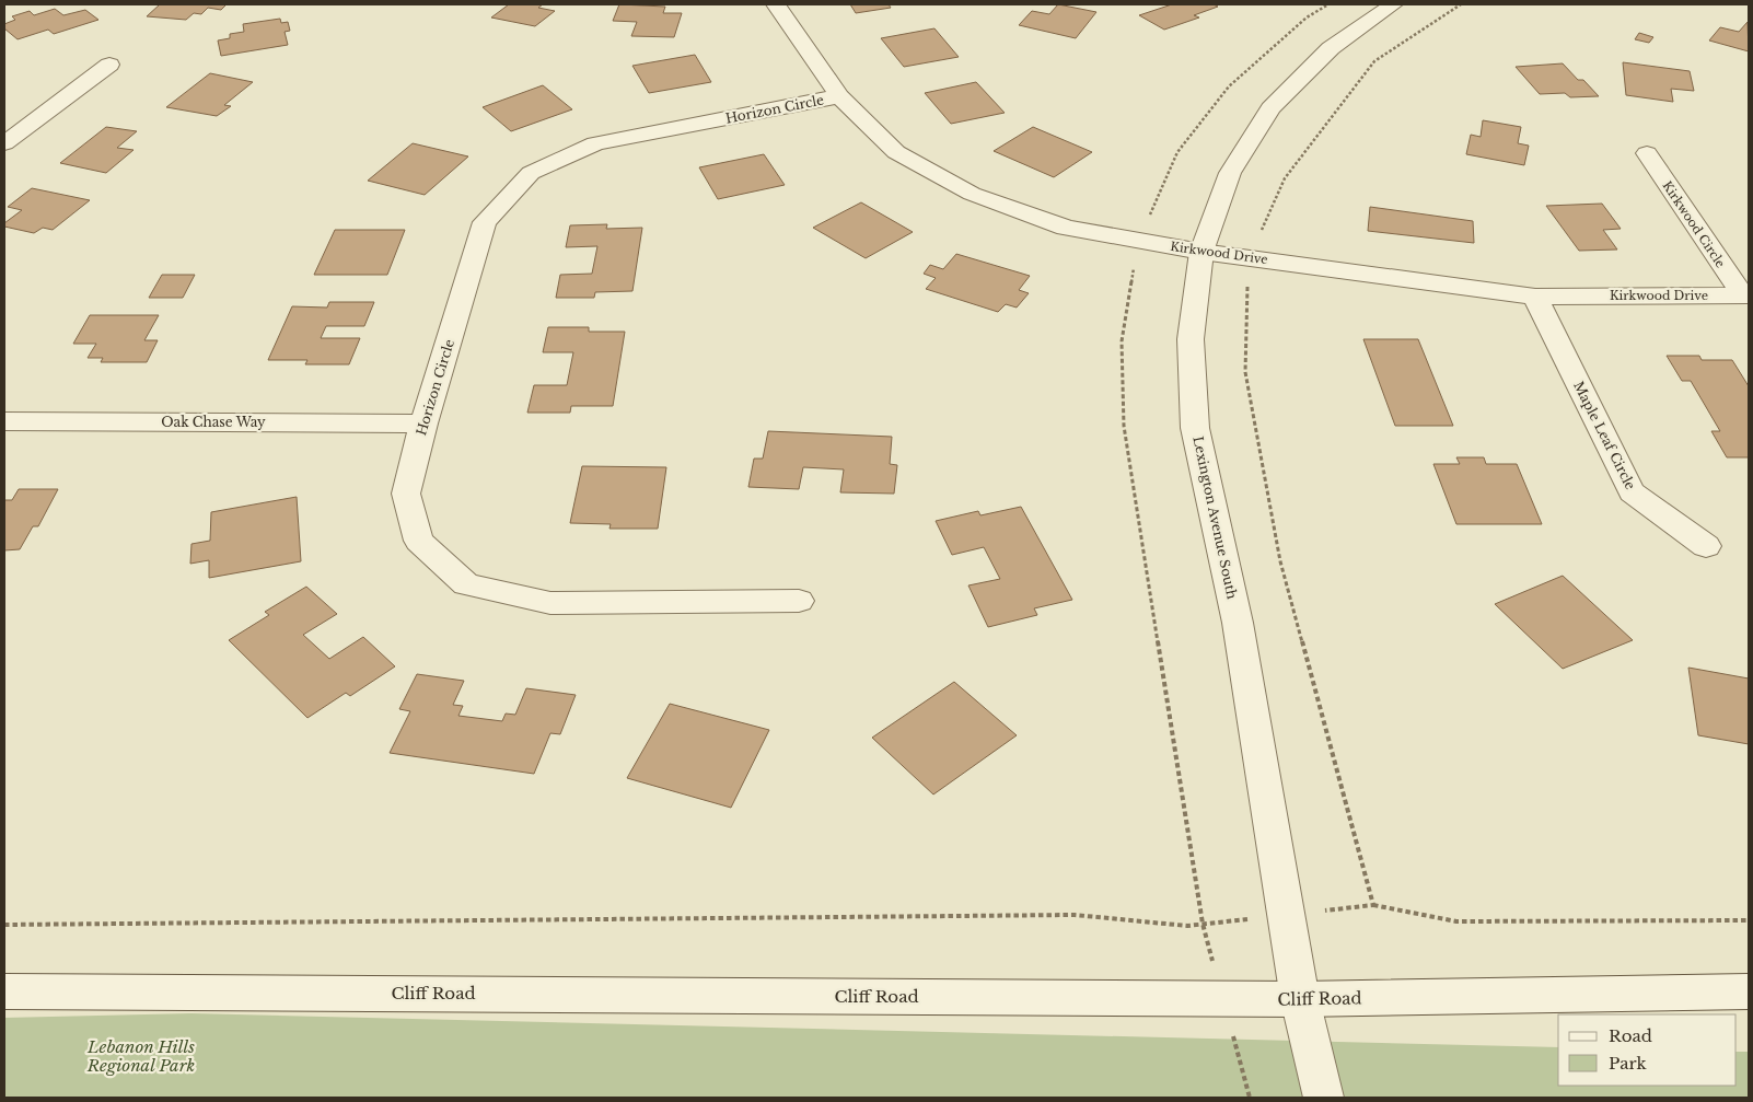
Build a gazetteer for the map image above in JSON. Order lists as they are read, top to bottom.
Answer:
{
  "streets": {
    "street": [
      "Horizon Circle",
      "Kirkwood Circle",
      "Kirkwood Drive",
      "Oak Chase Way",
      "Maple Leaf Circle",
      "Lexington Avenue South",
      "Cliff Road"
    ]
  },
  "crossings": [
    ["Horizon Circle", "Kirkwood Drive"],
    ["Horizon Circle", "Oak Chase Way"],
    ["Kirkwood Circle", "Kirkwood Drive"],
    ["Kirkwood Drive", "Maple Leaf Circle"],
    ["Kirkwood Drive", "Lexington Avenue South"],
    ["Lexington Avenue South", "Cliff Road"]
  ],
  "parks": ["Lebanon Hills Regional Park"],
  "legend": ["Road", "Park"]
}
